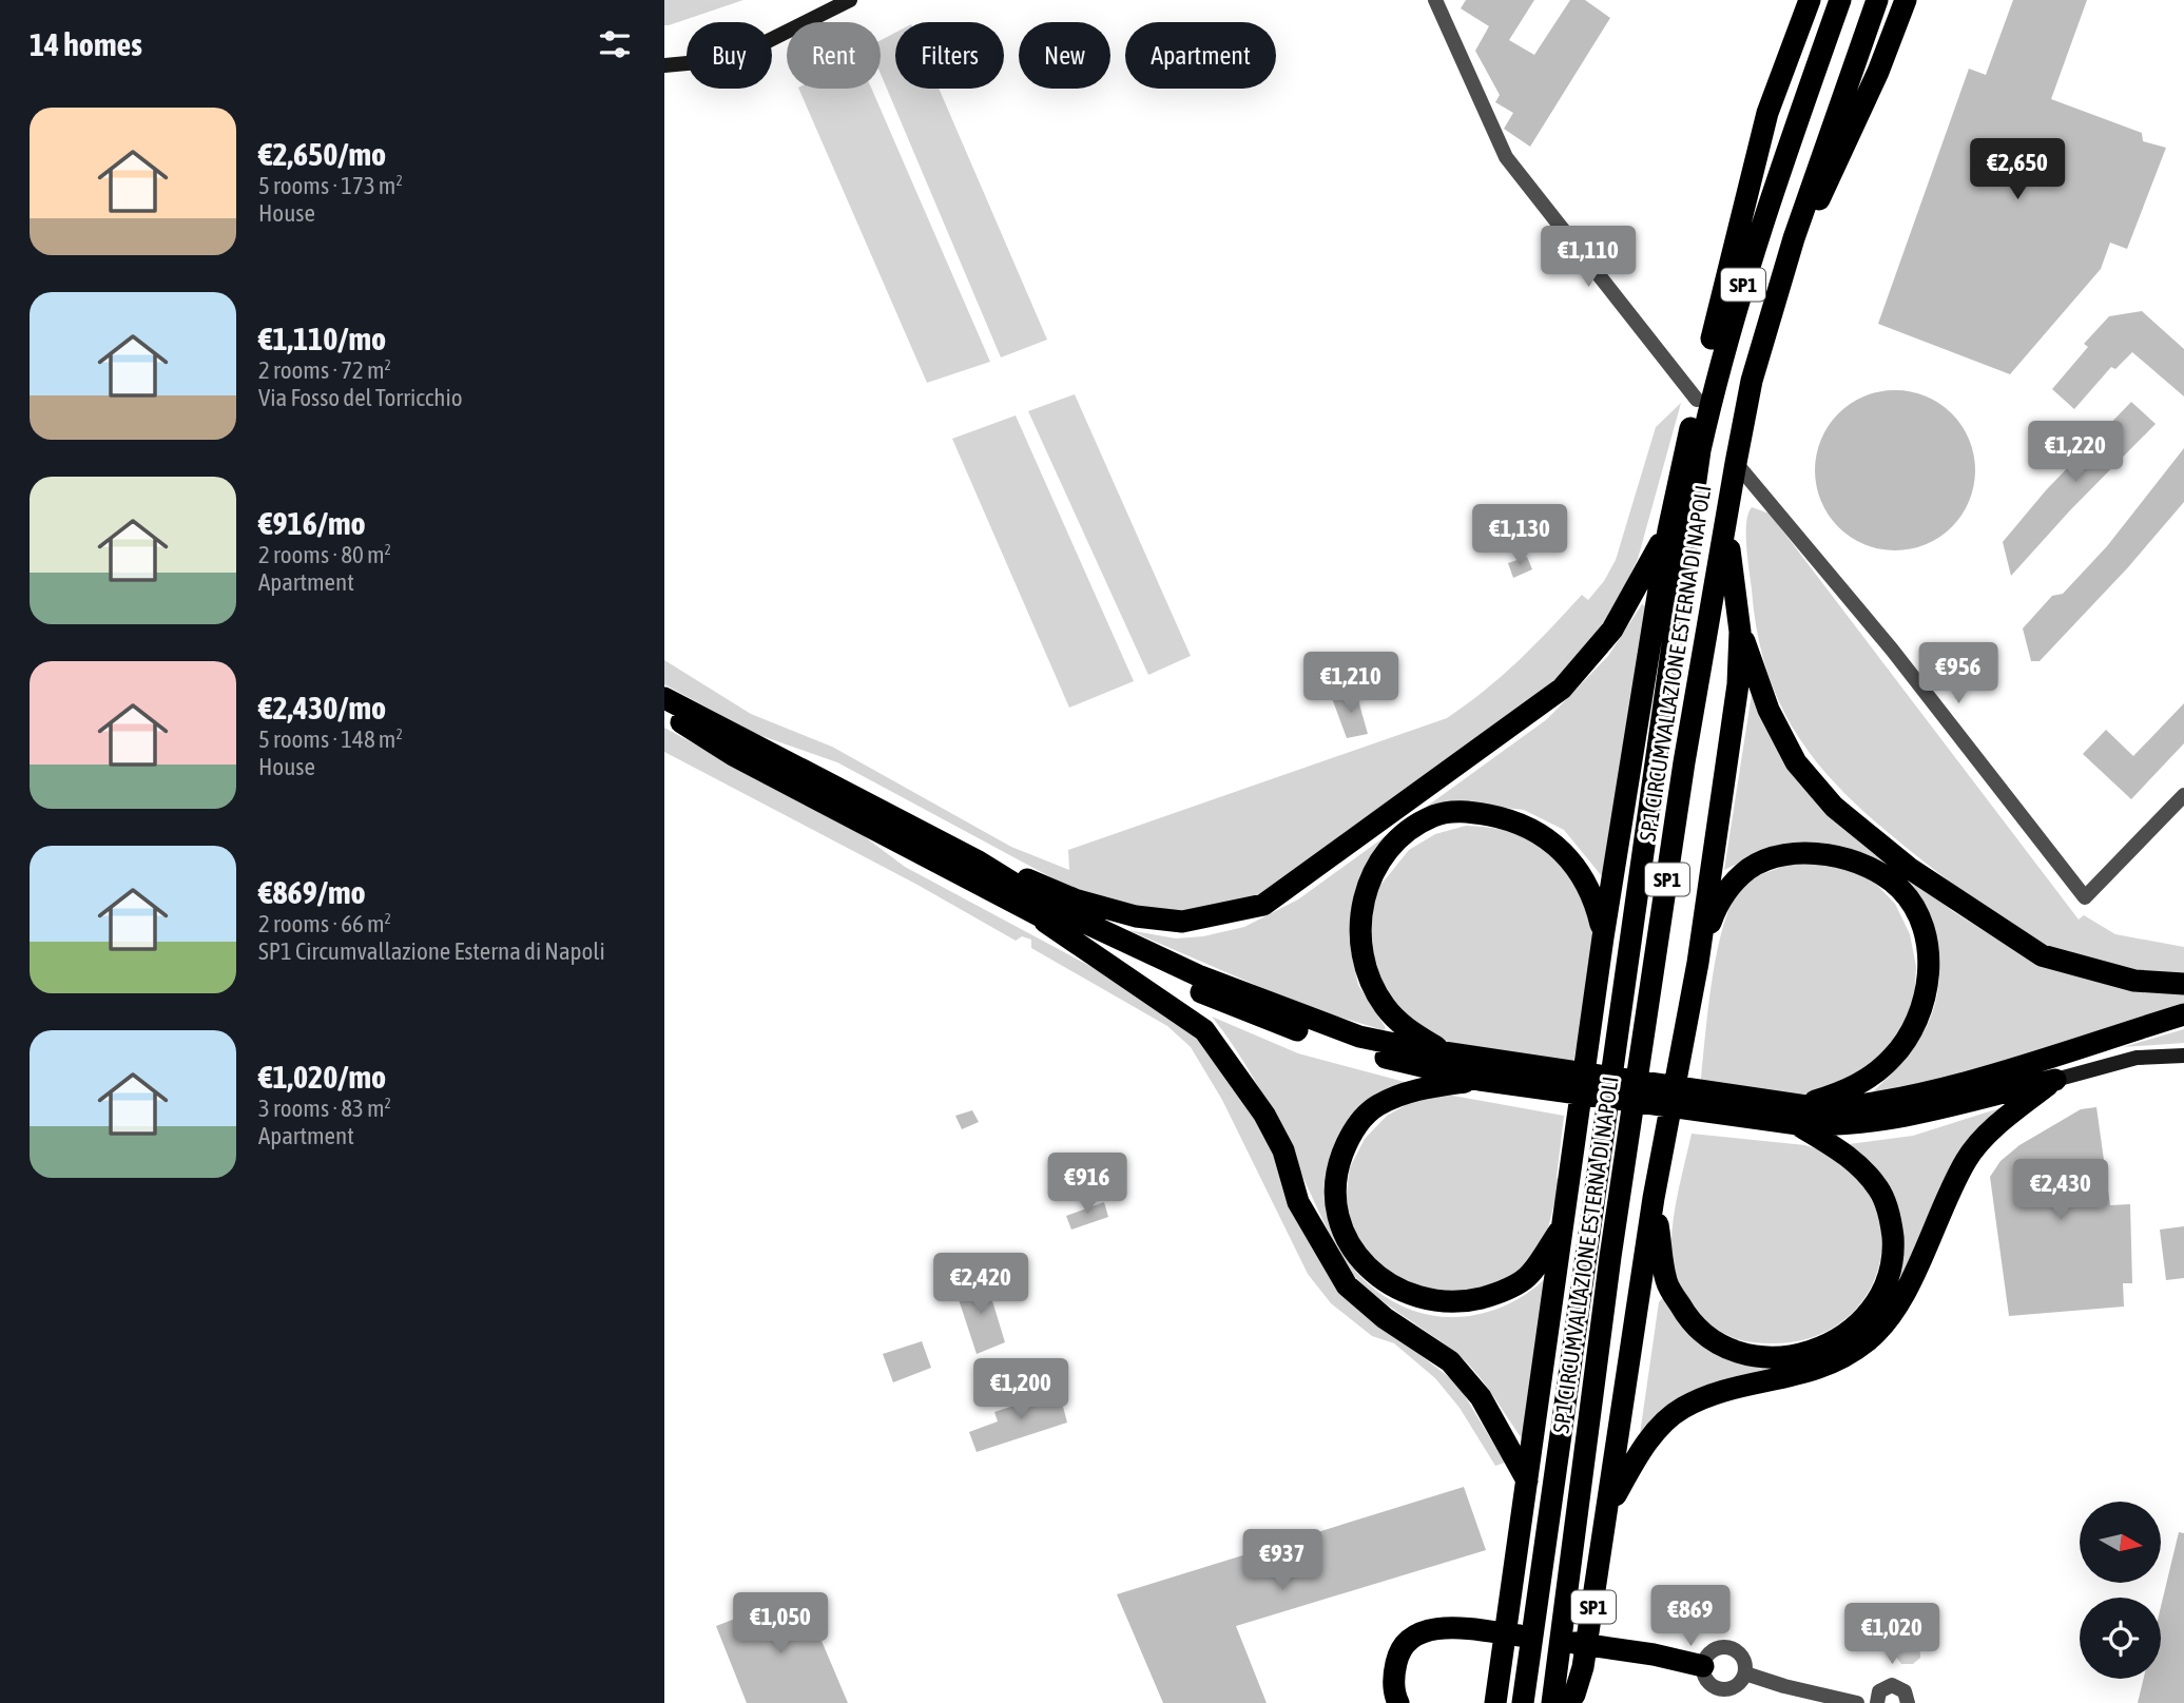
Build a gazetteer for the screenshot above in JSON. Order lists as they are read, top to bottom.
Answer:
{
  "streets": {
    "highway": ["SP1", "SP1 CIRCUMVALLAZIONE ESTERNA DI NAPOLI"]
  },
  "crossings": [
    ["SP1", "SP1 CIRCUMVALLAZIONE ESTERNA DI NAPOLI"]
  ],
  "north": "right",
  "page": {
    "heading": "14 homes",
    "chip": [
      "Buy",
      "Rent",
      "Filters",
      "New",
      "Apartment"
    ],
    "list": [
      {
        "name": "€2,650/mo",
        "note": "5 rooms · 173 m² · House"
      },
      {
        "name": "€1,110/mo",
        "note": "2 rooms · 72 m² · Via Fosso del Torricchio"
      },
      {
        "name": "€916/mo",
        "note": "2 rooms · 80 m² · Apartment"
      },
      {
        "name": "€2,430/mo",
        "note": "5 rooms · 148 m² · House"
      },
      {
        "name": "€869/mo",
        "note": "2 rooms · 66 m² · SP1 Circumvallazione Esterna di Napoli"
      },
      {
        "name": "€1,020/mo",
        "note": "3 rooms · 83 m² · Apartment"
      }
    ],
    "price": [
      "€2,650",
      "€1,110",
      "€1,220",
      "€1,130",
      "€956",
      "€1,210",
      "€916",
      "€2,430",
      "€2,420",
      "€1,200",
      "€937",
      "€869",
      "€1,050",
      "€1,020"
    ]
  }
}
